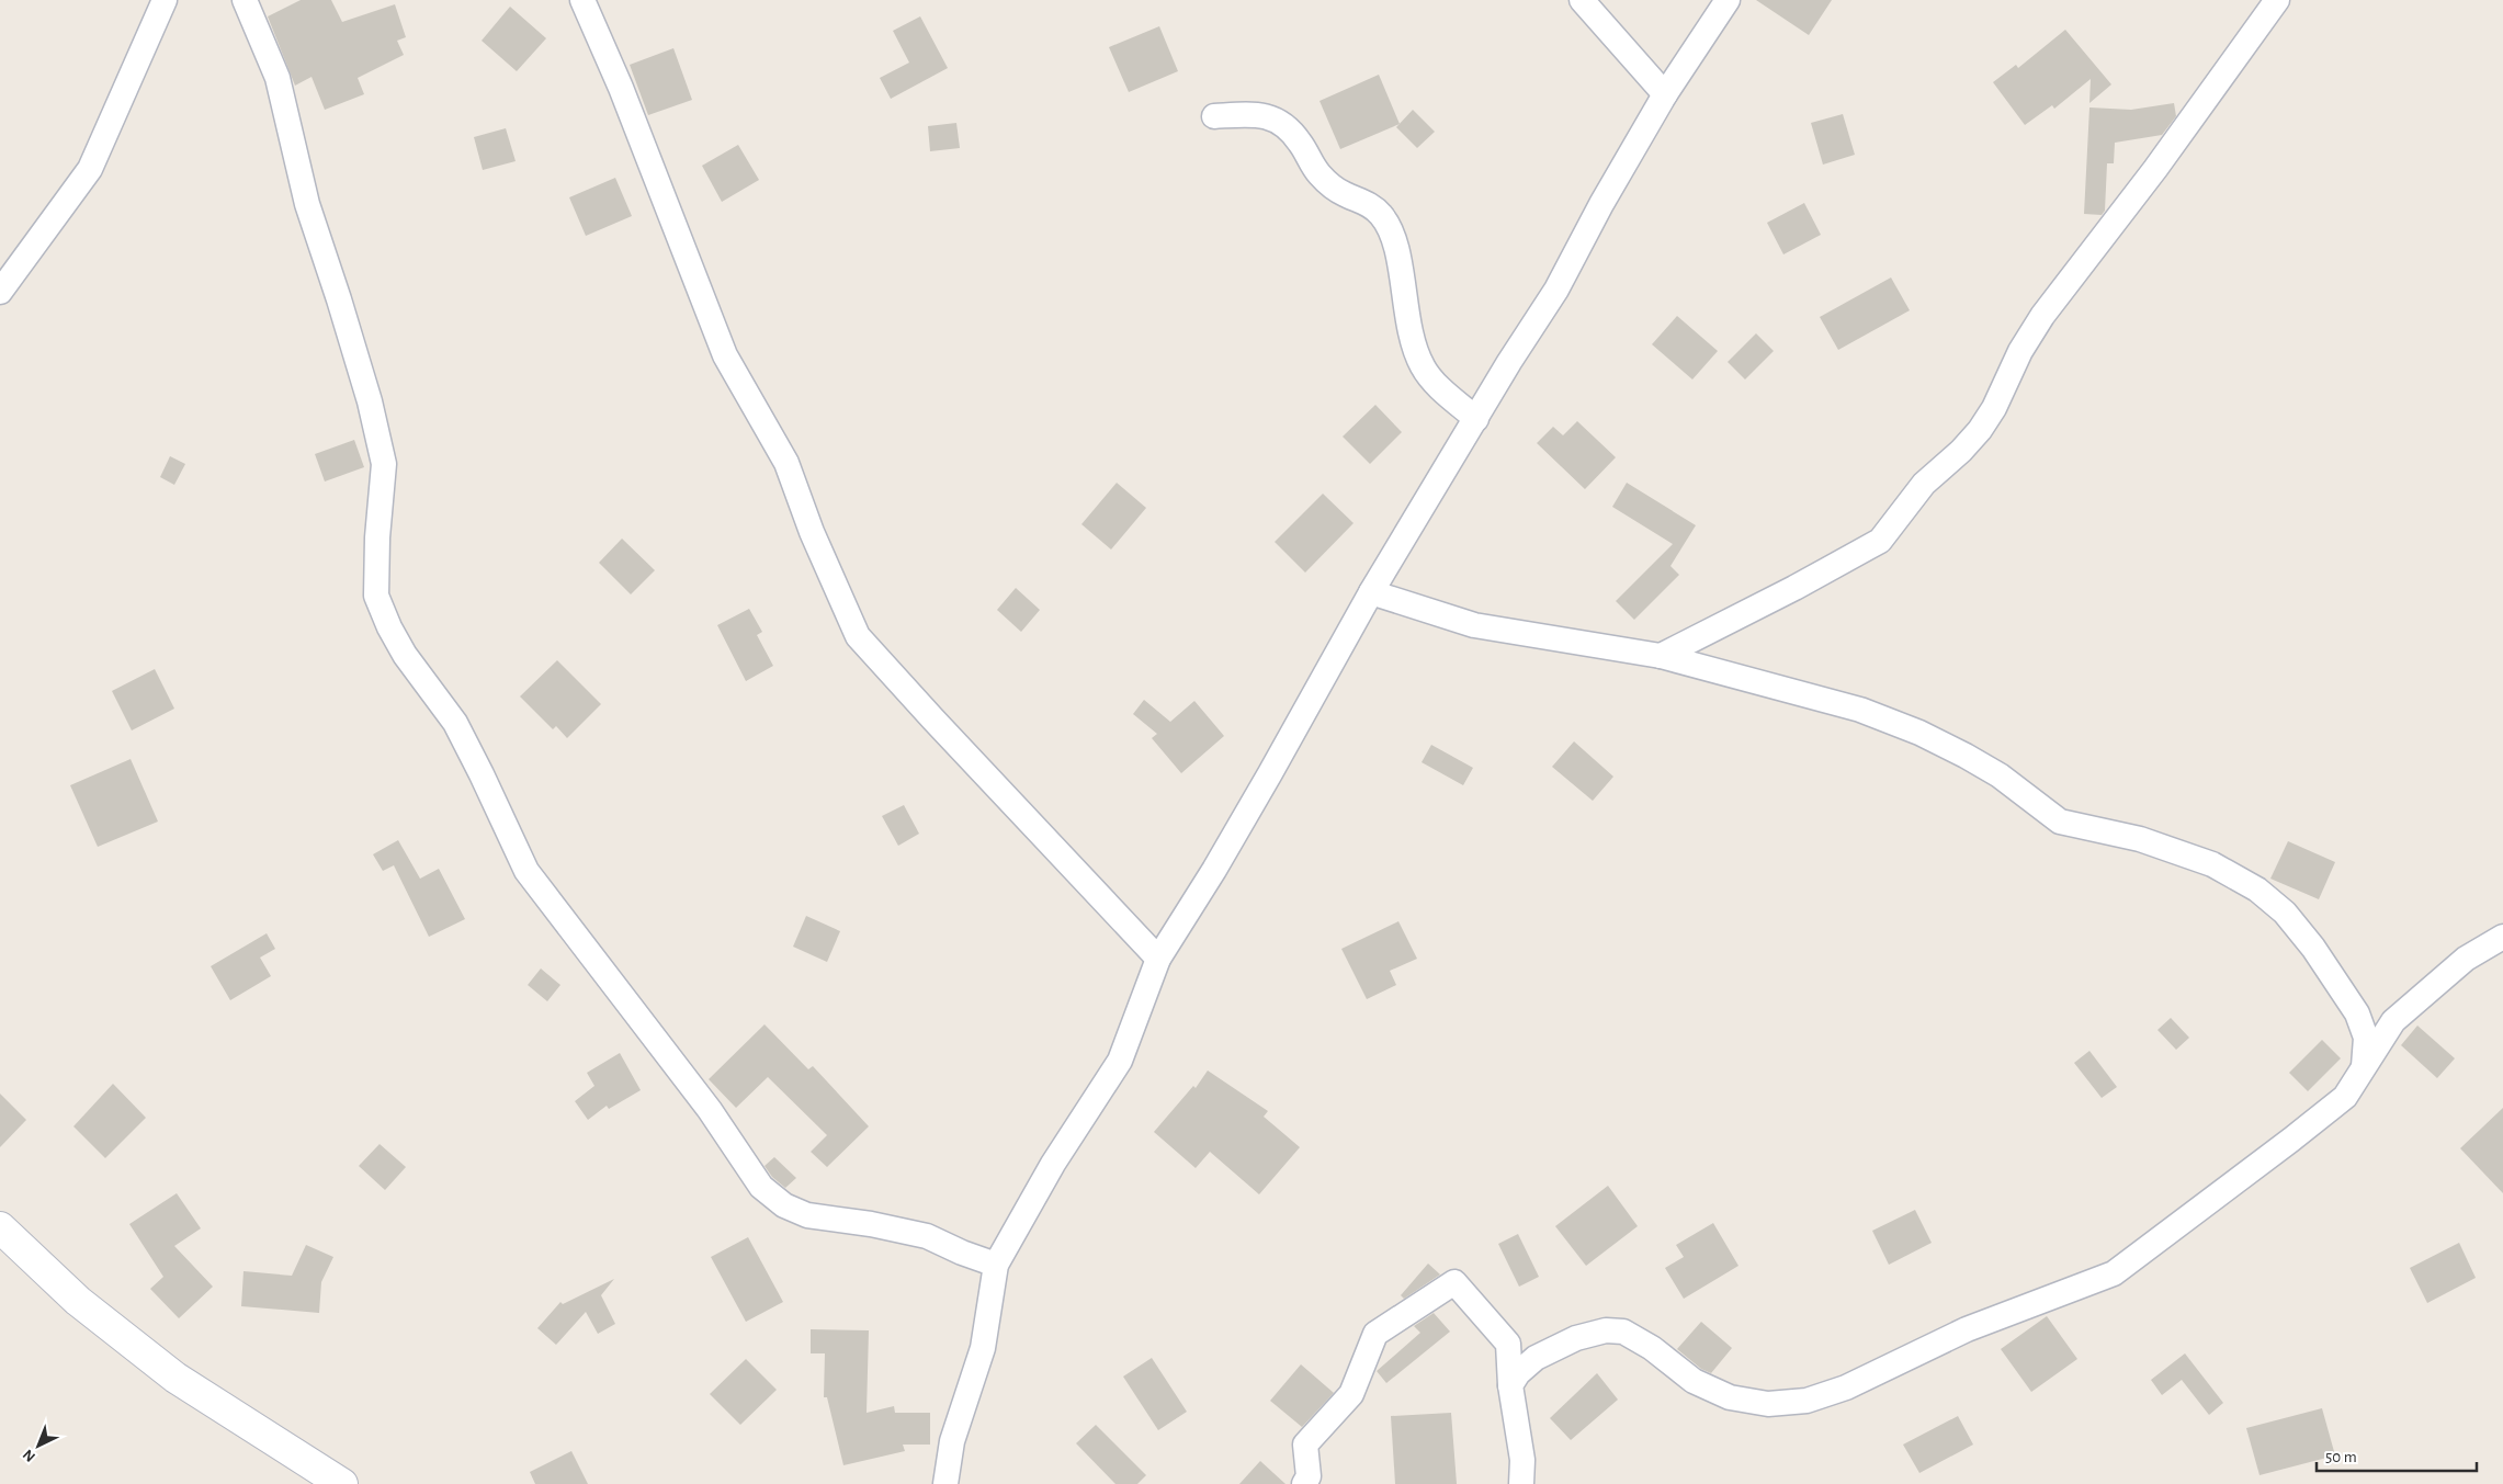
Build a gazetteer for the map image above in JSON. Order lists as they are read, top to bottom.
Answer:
{
  "scale_bar": "50 m",
  "north": "bottom left"
}
